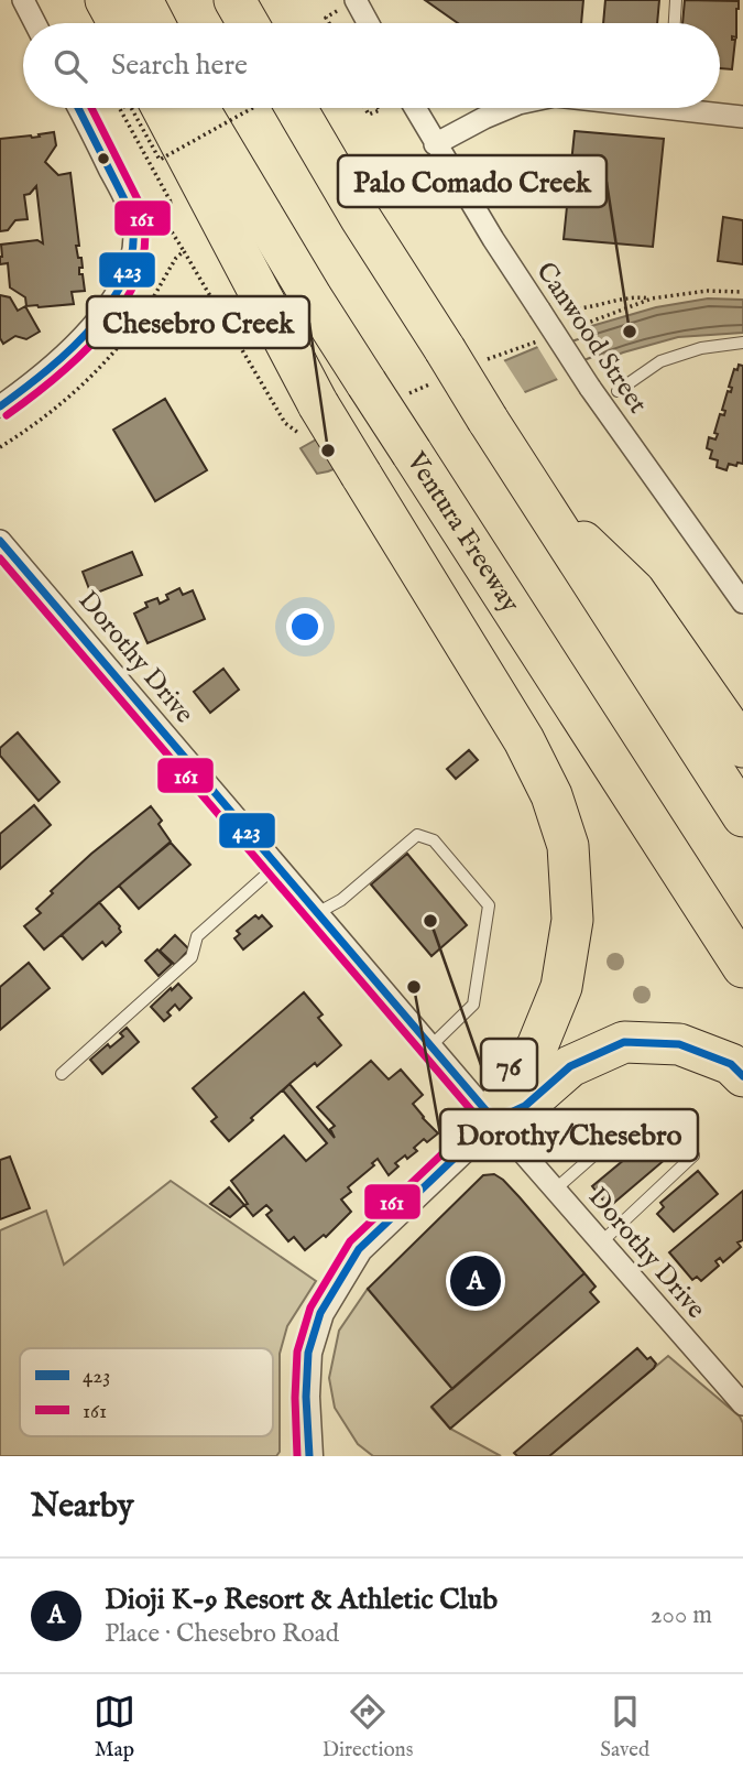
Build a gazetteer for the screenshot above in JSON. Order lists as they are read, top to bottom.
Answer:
{
  "streets": {
    "highway": ["Ventura Freeway"],
    "street": ["Canwood Street", "Dorothy Drive"]
  },
  "places": [
    "Palo Comado Creek",
    "Chesebro Creek",
    "76",
    "Dorothy/Chesebro"
  ],
  "lines": ["transit line 423", "transit line 161"],
  "legend": ["423", "161"],
  "page": {
    "search": "Search here",
    "pins": "A",
    "heading": "Nearby",
    "list": [
      {
        "mark": "A",
        "name": "Dioji K-9 Resort & Athletic Club",
        "note": "Place · Chesebro Road",
        "value": "200 m"
      }
    ],
    "nav": ["Map", "Directions", "Saved"]
  }
}
